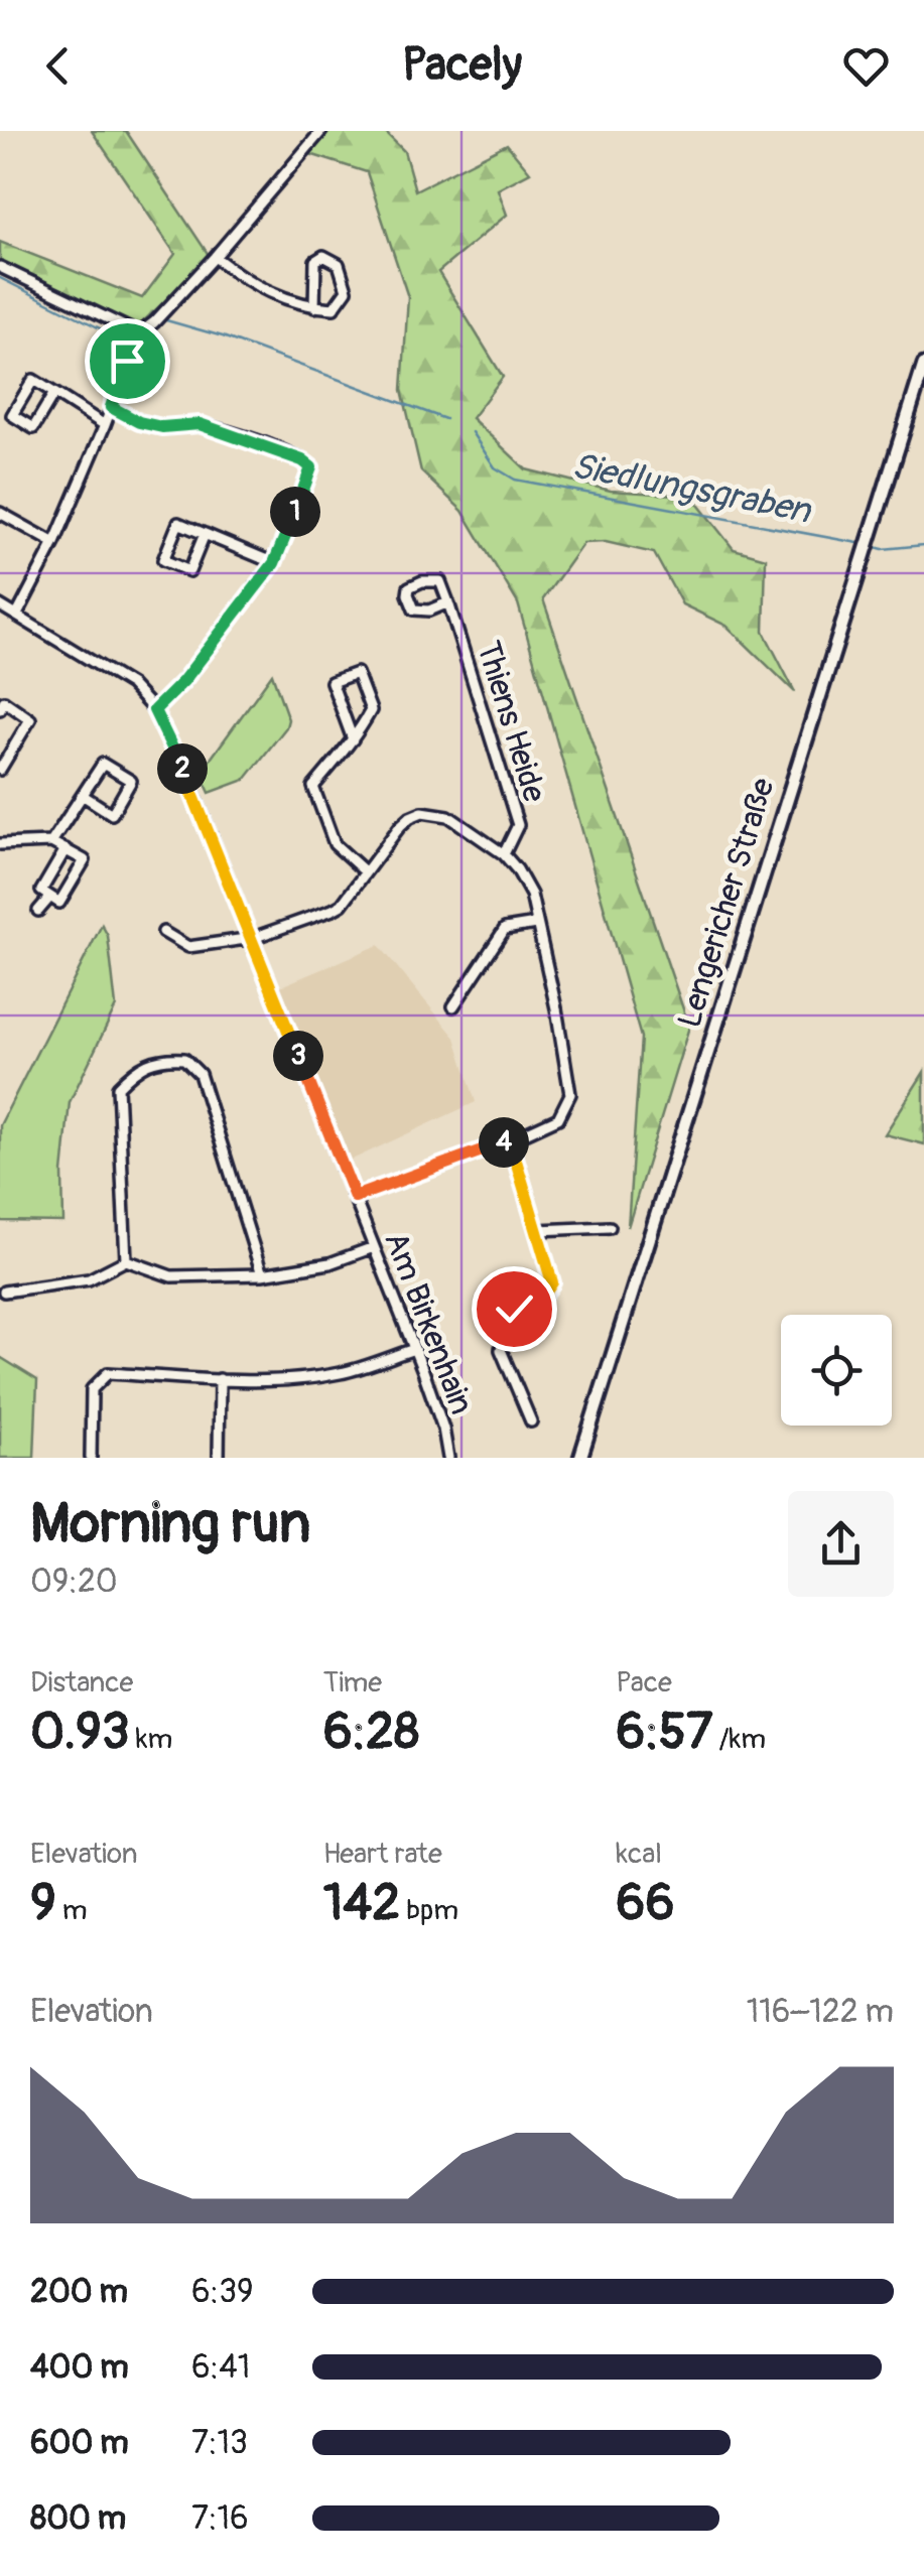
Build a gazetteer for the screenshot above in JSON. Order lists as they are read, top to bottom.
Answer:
{
  "streets": {
    "main road": ["Lengericher Straße"],
    "street": ["Thiens Heide", "Am Birkenhain"]
  },
  "crossings": [
    ["Thiens Heide", "Am Birkenhain"]
  ],
  "water": ["Siedlungsgraben"],
  "page": {
    "header": "Pacely",
    "pins": [
      "1",
      "2",
      "3",
      "4"
    ],
    "heading": ["Morning run", "09:20"],
    "stats": [
      ["Distance", "0.93 km"],
      ["Time", "6:28"],
      ["Pace", "6:57 /km"],
      ["Elevation", "9 m"],
      ["Heart rate", "142 bpm"],
      ["kcal", "66"]
    ],
    "chart": ["Elevation", "116–122 m"],
    "list": [
      {
        "name": "200 m",
        "note": "6:39"
      },
      {
        "name": "400 m",
        "note": "6:41"
      },
      {
        "name": "600 m",
        "note": "7:13"
      },
      {
        "name": "800 m",
        "note": "7:16"
      }
    ]
  }
}
